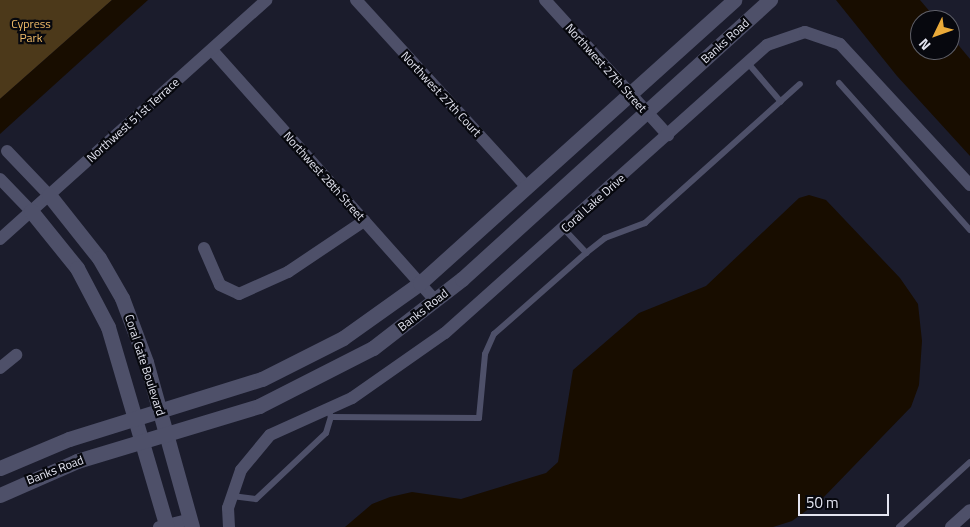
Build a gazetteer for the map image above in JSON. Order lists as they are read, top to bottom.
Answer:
{
  "streets": {
    "street": [
      "Banks Road",
      "Northwest 27th Street",
      "Northwest 27th Court",
      "Northwest 51st Terrace",
      "Northwest 28th Street",
      "Coral Lake Drive",
      "Coral Gate Boulevard"
    ]
  },
  "crossings": [
    ["Banks Road", "Northwest 27th Street"],
    ["Banks Road", "Northwest 27th Court"],
    ["Banks Road", "Northwest 28th Street"],
    ["Banks Road", "Coral Gate Boulevard"],
    ["Northwest 27th Street", "Coral Lake Drive"],
    ["Northwest 51st Terrace", "Northwest 28th Street"],
    ["Northwest 51st Terrace", "Coral Gate Boulevard"]
  ],
  "parks": ["Cypress Park"],
  "scale_bar": "50 m",
  "north": "bottom left"
}
